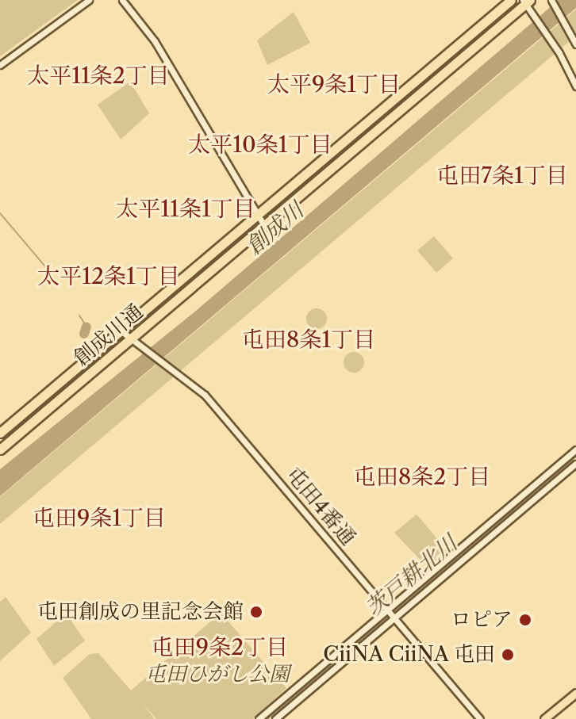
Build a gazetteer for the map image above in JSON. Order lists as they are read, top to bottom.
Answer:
{
  "streets": {
    "highway": ["創成川通"],
    "street": ["屯田4番通"]
  },
  "crossings": [
    ["創成川通", "屯田4番通"]
  ],
  "districts": [
    "太平11条2丁目",
    "太平9条1丁目",
    "太平10条1丁目",
    "屯田7条1丁目",
    "太平11条1丁目",
    "太平12条1丁目",
    "屯田8条1丁目",
    "屯田8条2丁目",
    "屯田9条1丁目",
    "屯田9条2丁目"
  ],
  "water": ["創成川", "茨戸耕北川"],
  "parks": ["屯田ひがし公園"],
  "places": ["屯田創成の里記念会館", "ロピア", "CiiNA CiiNA 屯田"]
}
